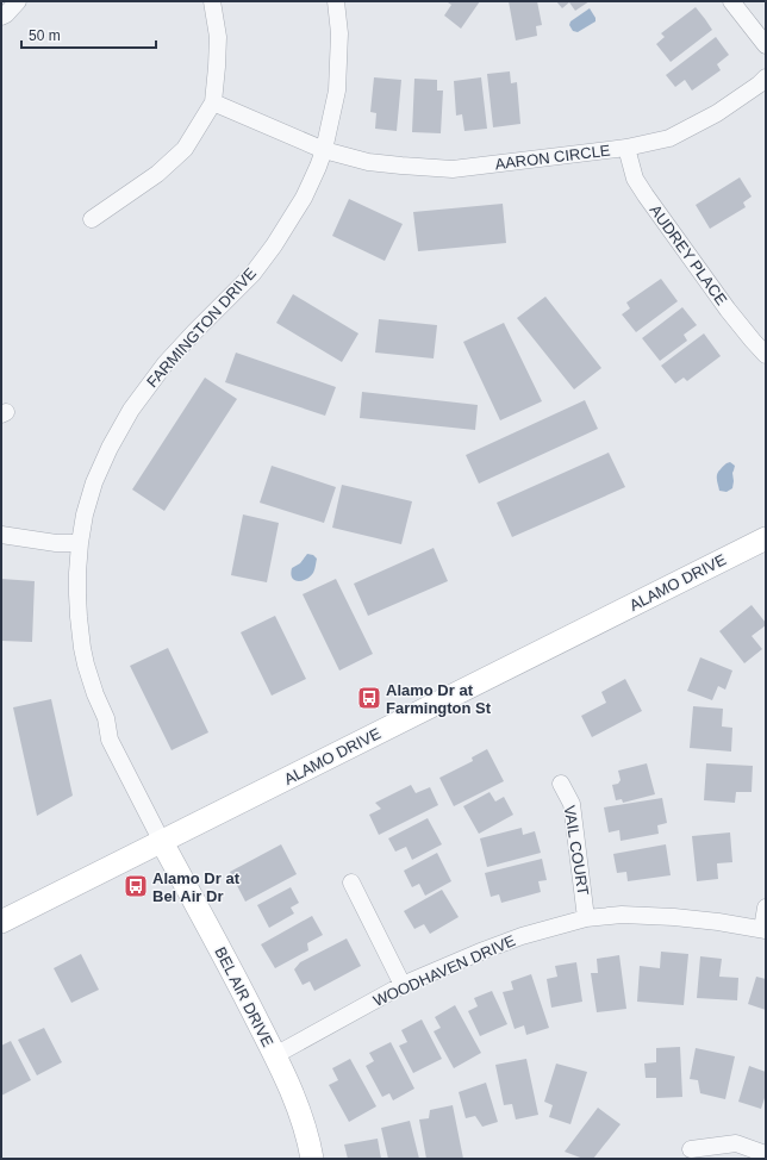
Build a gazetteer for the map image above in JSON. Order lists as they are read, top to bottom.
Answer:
{
  "streets": {
    "main road": ["ALAMO DRIVE", "BEL AIR DRIVE"],
    "street": [
      "AARON CIRCLE",
      "AUDREY PLACE",
      "FARMINGTON DRIVE",
      "VAIL COURT",
      "WOODHAVEN DRIVE"
    ]
  },
  "crossings": [
    ["AARON CIRCLE", "AUDREY PLACE"],
    ["AARON CIRCLE", "FARMINGTON DRIVE"],
    ["FARMINGTON DRIVE", "ALAMO DRIVE"],
    ["FARMINGTON DRIVE", "BEL AIR DRIVE"],
    ["ALAMO DRIVE", "BEL AIR DRIVE"],
    ["VAIL COURT", "WOODHAVEN DRIVE"],
    ["WOODHAVEN DRIVE", "BEL AIR DRIVE"]
  ],
  "places": {
    "bus stop": ["Alamo Dr at Farmington St", "Alamo Dr at Bel Air Dr"]
  },
  "scale_bar": "50 m"
}
